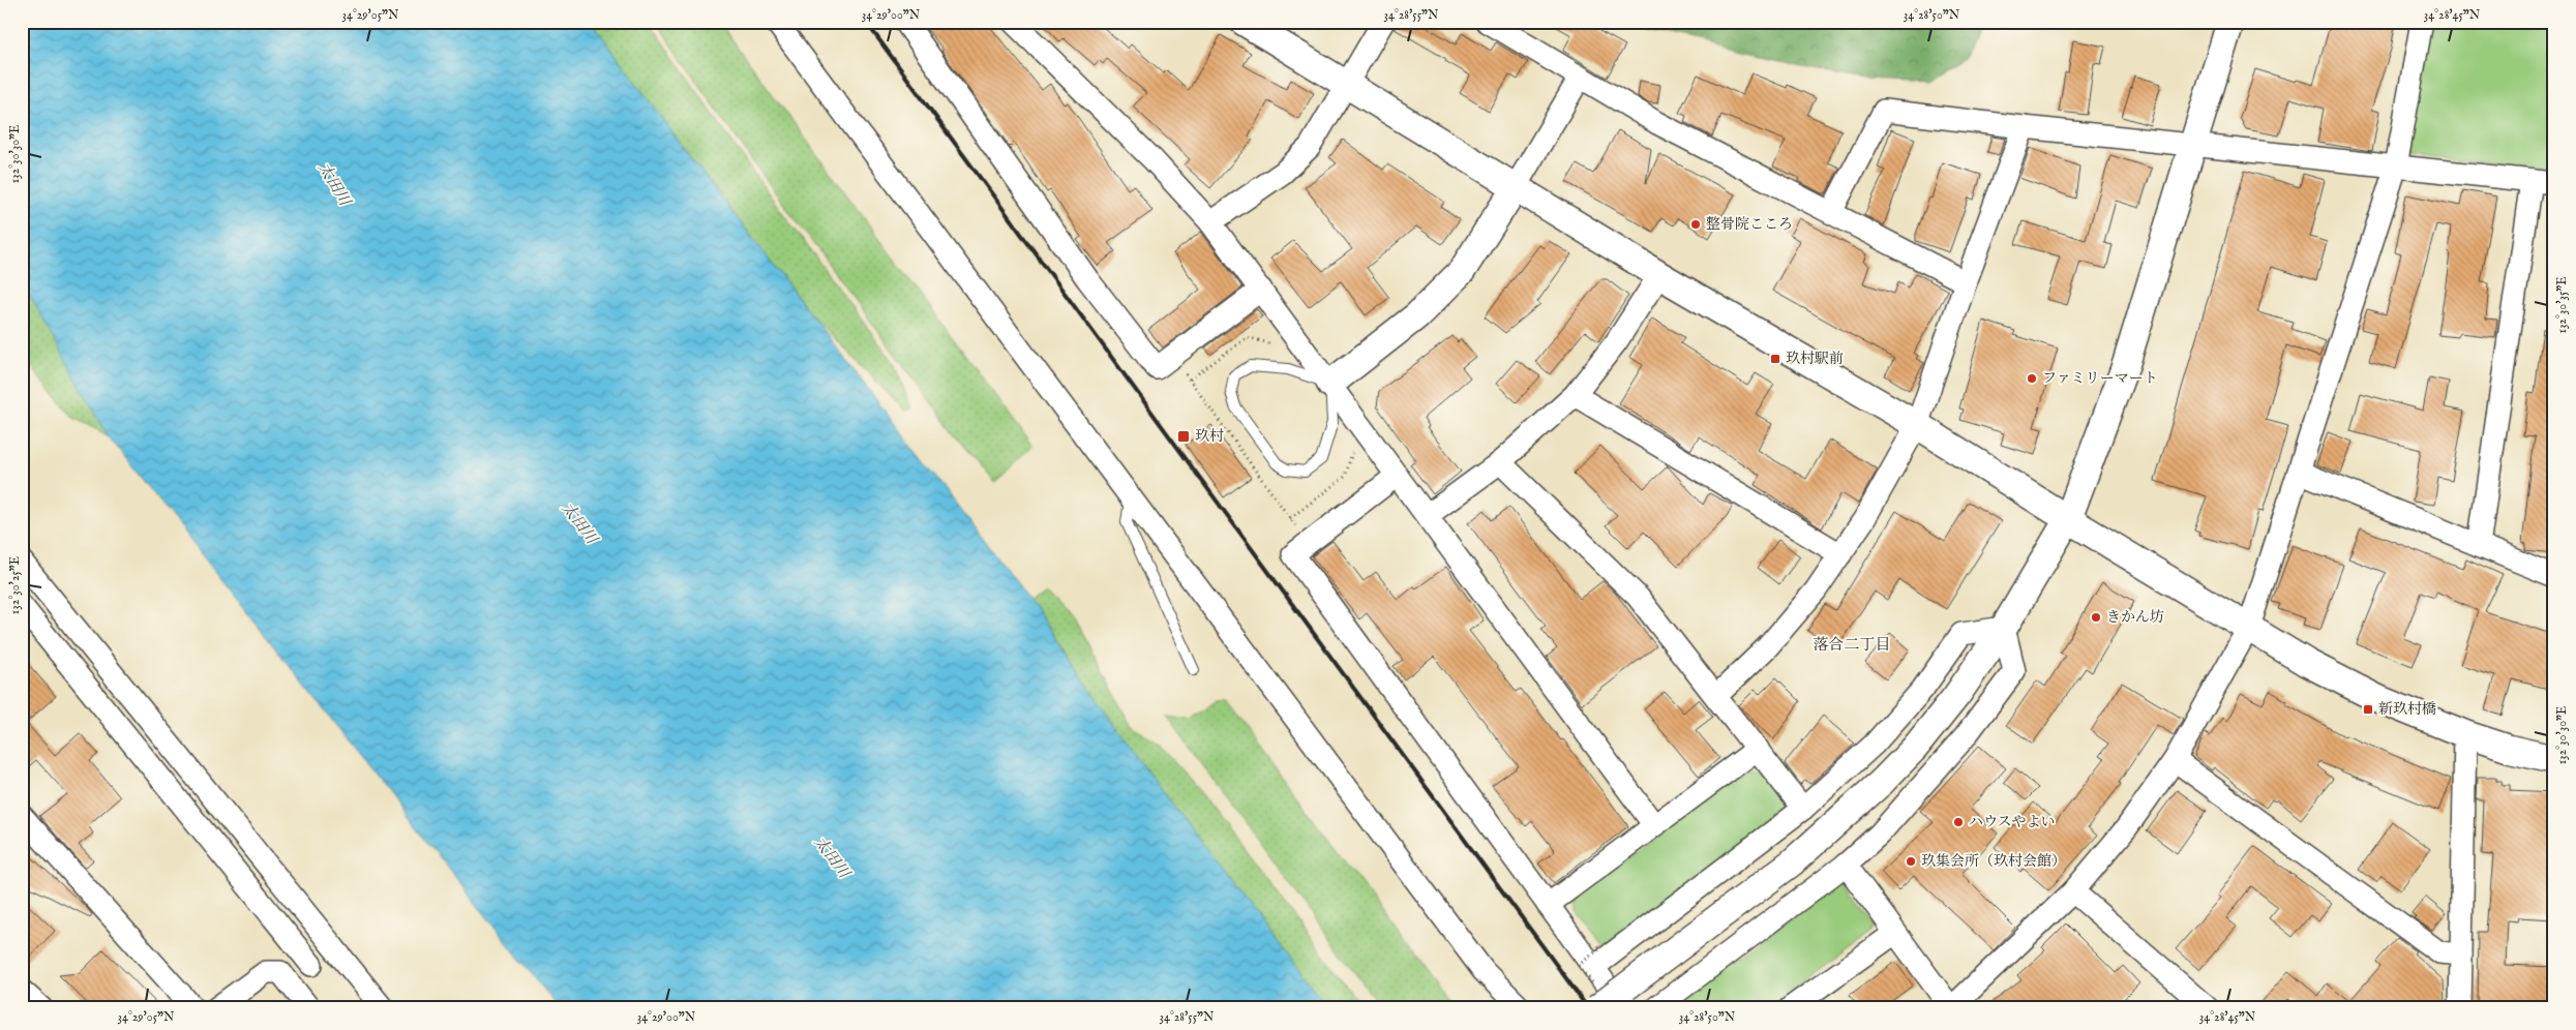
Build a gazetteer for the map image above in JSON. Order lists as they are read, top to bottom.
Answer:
{
  "districts": ["落合二丁目"],
  "water": ["太田川"],
  "places": {
    "other": [
      "整骨院こころ",
      "ファミリーマート",
      "きかん坊",
      "ハウスやよい",
      "玖集会所（玖村会館）"
    ],
    "transit": ["玖村駅前", "玖村", "新玖村橋"]
  },
  "coordinates": [
    "34°29'05\"N",
    "34°29'00\"N",
    "34°28'55\"N",
    "34°28'50\"N",
    "34°28'45\"N",
    "132°30'30\"E",
    "132°30'35\"E",
    "132°30'25\"E"
  ]
}
